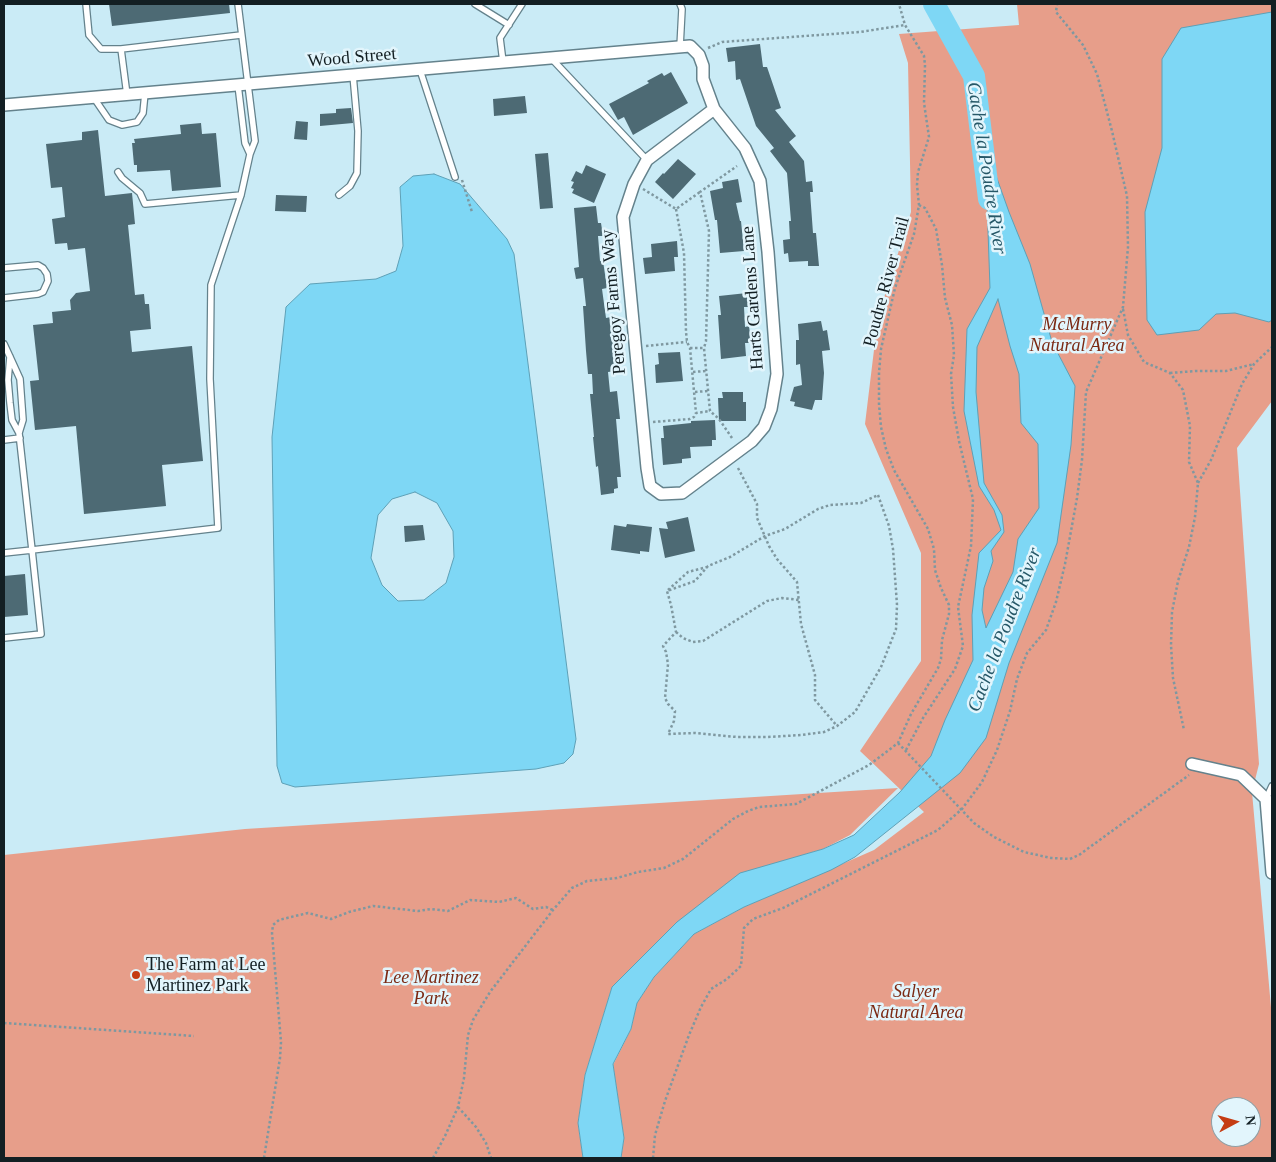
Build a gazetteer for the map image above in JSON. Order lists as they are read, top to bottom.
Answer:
{
  "streets": {
    "street": ["Wood Street", "Harts Gardens Lane", "Peregoy Farms Way"],
    "path": ["Poudre River Trail"]
  },
  "crossings": [
    ["Wood Street", "Harts Gardens Lane"],
    ["Harts Gardens Lane", "Peregoy Farms Way"]
  ],
  "water": ["Cache la Poudre River"],
  "parks": ["McMurry Natural Area", "Lee Martinez Park", "Salyer Natural Area"],
  "places": ["The Farm at Lee Martinez Park"],
  "north": "right"
}
